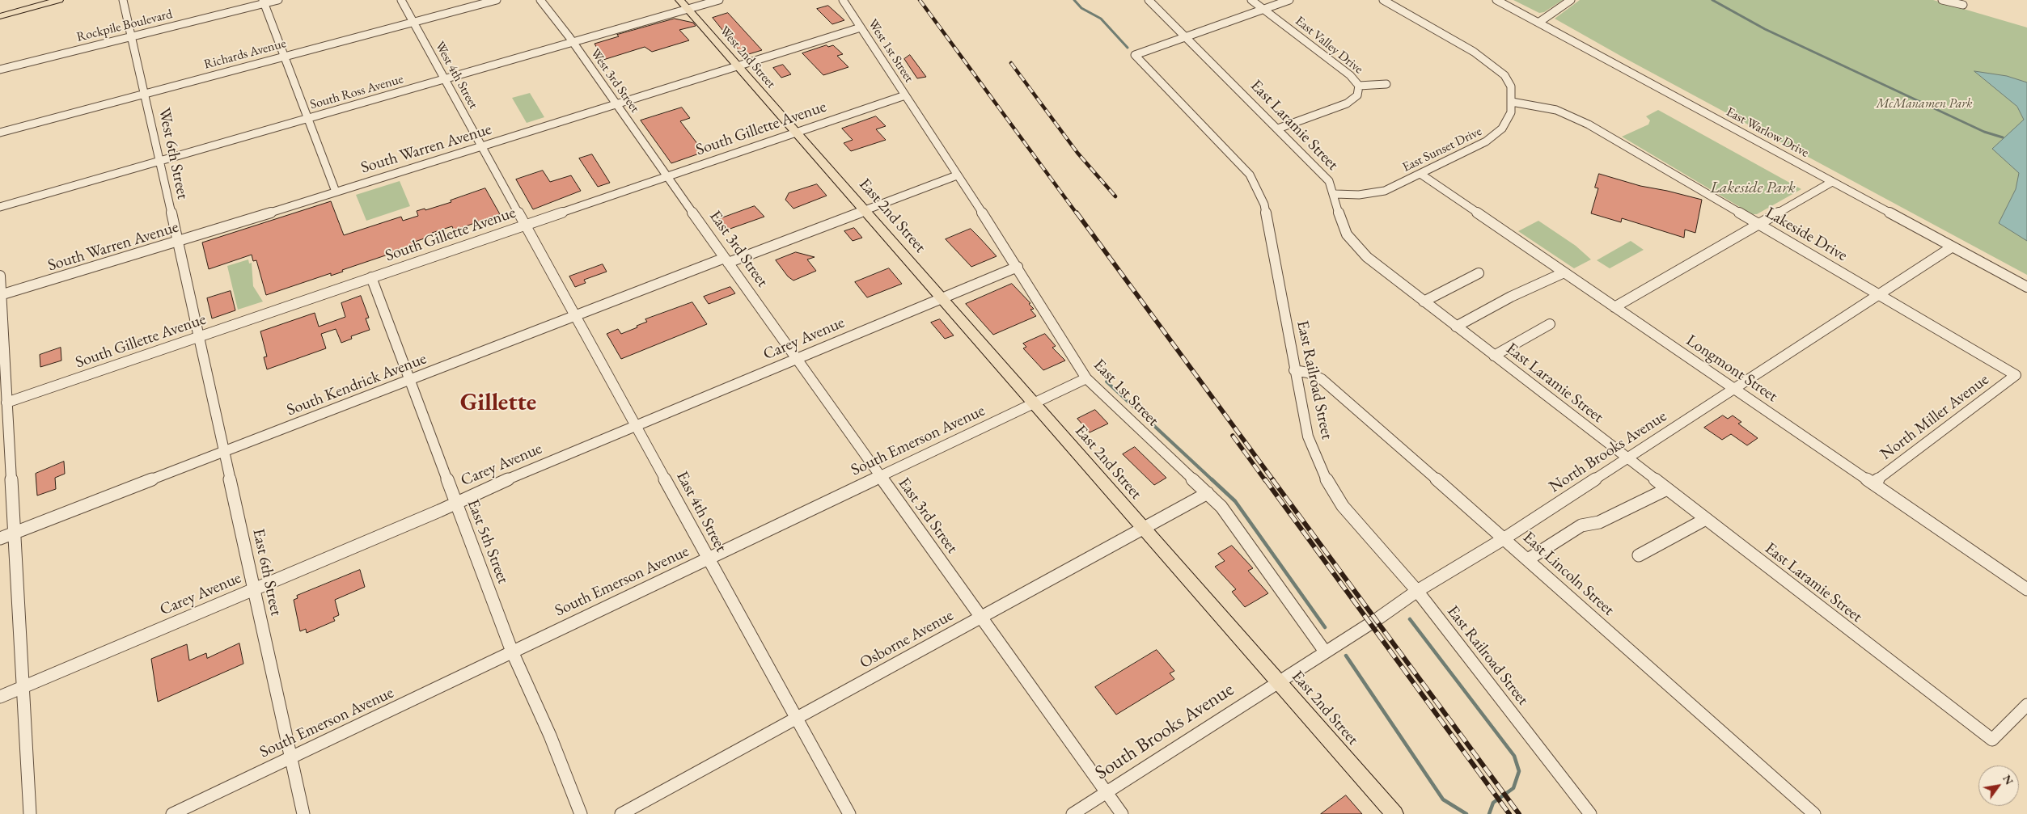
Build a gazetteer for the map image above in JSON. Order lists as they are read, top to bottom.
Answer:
{
  "streets": {
    "main road": ["West 2nd Street", "East 2nd Street"],
    "street": [
      "Rockpile Boulevard",
      "East Valley Drive",
      "West 1st Street",
      "Richards Avenue",
      "West 4th Street",
      "West 3rd Street",
      "South Ross Avenue",
      "East Laramie Street",
      "South Gillette Avenue",
      "East Warlow Drive",
      "South Warren Avenue",
      "East Sunset Drive",
      "West 6th Street",
      "Lakeside Drive",
      "East 3rd Street",
      "Carey Avenue",
      "Longmont Street",
      "East Railroad Street",
      "South Kendrick Avenue",
      "East 1st Street",
      "North Miller Avenue",
      "South Emerson Avenue",
      "North Brooks Avenue",
      "East 4th Street",
      "East 5th Street",
      "East 6th Street",
      "East Lincoln Street",
      "Osborne Avenue",
      "South Brooks Avenue"
    ]
  },
  "crossings": [
    ["Rockpile Boulevard", "West 6th Street"],
    ["East Valley Drive", "East Laramie Street"],
    ["West 1st Street", "South Gillette Avenue"],
    ["West 1st Street", "South Warren Avenue"],
    ["West 1st Street", "East 1st Street"],
    ["Richards Avenue", "West 4th Street"],
    ["Richards Avenue", "West 6th Street"],
    ["West 2nd Street", "South Ross Avenue"],
    ["West 2nd Street", "South Gillette Avenue"],
    ["West 2nd Street", "South Warren Avenue"],
    ["West 2nd Street", "East 2nd Street"],
    ["West 4th Street", "South Ross Avenue"],
    ["West 4th Street", "South Gillette Avenue"],
    ["West 4th Street", "South Warren Avenue"],
    ["West 4th Street", "East 4th Street"],
    ["West 3rd Street", "South Ross Avenue"],
    ["West 3rd Street", "South Gillette Avenue"],
    ["West 3rd Street", "South Warren Avenue"],
    ["West 3rd Street", "East 3rd Street"],
    ["South Ross Avenue", "West 6th Street"],
    ["East Laramie Street", "East Sunset Drive"],
    ["East Laramie Street", "East Railroad Street"],
    ["East Laramie Street", "North Brooks Avenue"],
    ["South Gillette Avenue", "West 6th Street"],
    ["South Gillette Avenue", "East 2nd Street"],
    ["South Gillette Avenue", "East 3rd Street"],
    ["South Gillette Avenue", "East 1st Street"],
    ["South Gillette Avenue", "East 4th Street"],
    ["South Gillette Avenue", "East 5th Street"],
    ["South Gillette Avenue", "East 6th Street"],
    ["East Warlow Drive", "North Brooks Avenue"],
    ["South Warren Avenue", "West 6th Street"],
    ["East Sunset Drive", "Lakeside Drive"],
    ["East Sunset Drive", "Longmont Street"],
    ["West 6th Street", "East 6th Street"],
    ["East 2nd Street", "Carey Avenue"],
    ["East 2nd Street", "South Kendrick Avenue"],
    ["East 2nd Street", "South Emerson Avenue"],
    ["East 2nd Street", "North Brooks Avenue"],
    ["East 2nd Street", "Osborne Avenue"],
    ["East 2nd Street", "South Brooks Avenue"],
    ["Lakeside Drive", "North Miller Avenue"],
    ["Lakeside Drive", "North Brooks Avenue"],
    ["East 3rd Street", "Carey Avenue"],
    ["East 3rd Street", "South Kendrick Avenue"],
    ["East 3rd Street", "South Emerson Avenue"],
    ["East 3rd Street", "Osborne Avenue"],
    ["East 3rd Street", "South Brooks Avenue"],
    ["Carey Avenue", "East 1st Street"],
    ["Carey Avenue", "East 4th Street"],
    ["Carey Avenue", "East 5th Street"],
    ["Carey Avenue", "East 6th Street"],
    ["Longmont Street", "North Miller Avenue"],
    ["Longmont Street", "North Brooks Avenue"],
    ["East Railroad Street", "North Brooks Avenue"],
    ["East Railroad Street", "East Lincoln Street"],
    ["South Kendrick Avenue", "East 1st Street"],
    ["South Kendrick Avenue", "East 4th Street"],
    ["South Kendrick Avenue", "East 5th Street"],
    ["South Kendrick Avenue", "East 6th Street"],
    ["East 1st Street", "South Emerson Avenue"],
    ["East 1st Street", "North Brooks Avenue"],
    ["East 1st Street", "Osborne Avenue"],
    ["South Emerson Avenue", "East 4th Street"],
    ["South Emerson Avenue", "East 5th Street"],
    ["South Emerson Avenue", "East 6th Street"],
    ["North Brooks Avenue", "East Lincoln Street"],
    ["North Brooks Avenue", "South Brooks Avenue"],
    ["East 4th Street", "Osborne Avenue"]
  ],
  "districts": ["Gillette"],
  "parks": ["McManamen Park", "Lakeside Park"],
  "north": "top right"
}
